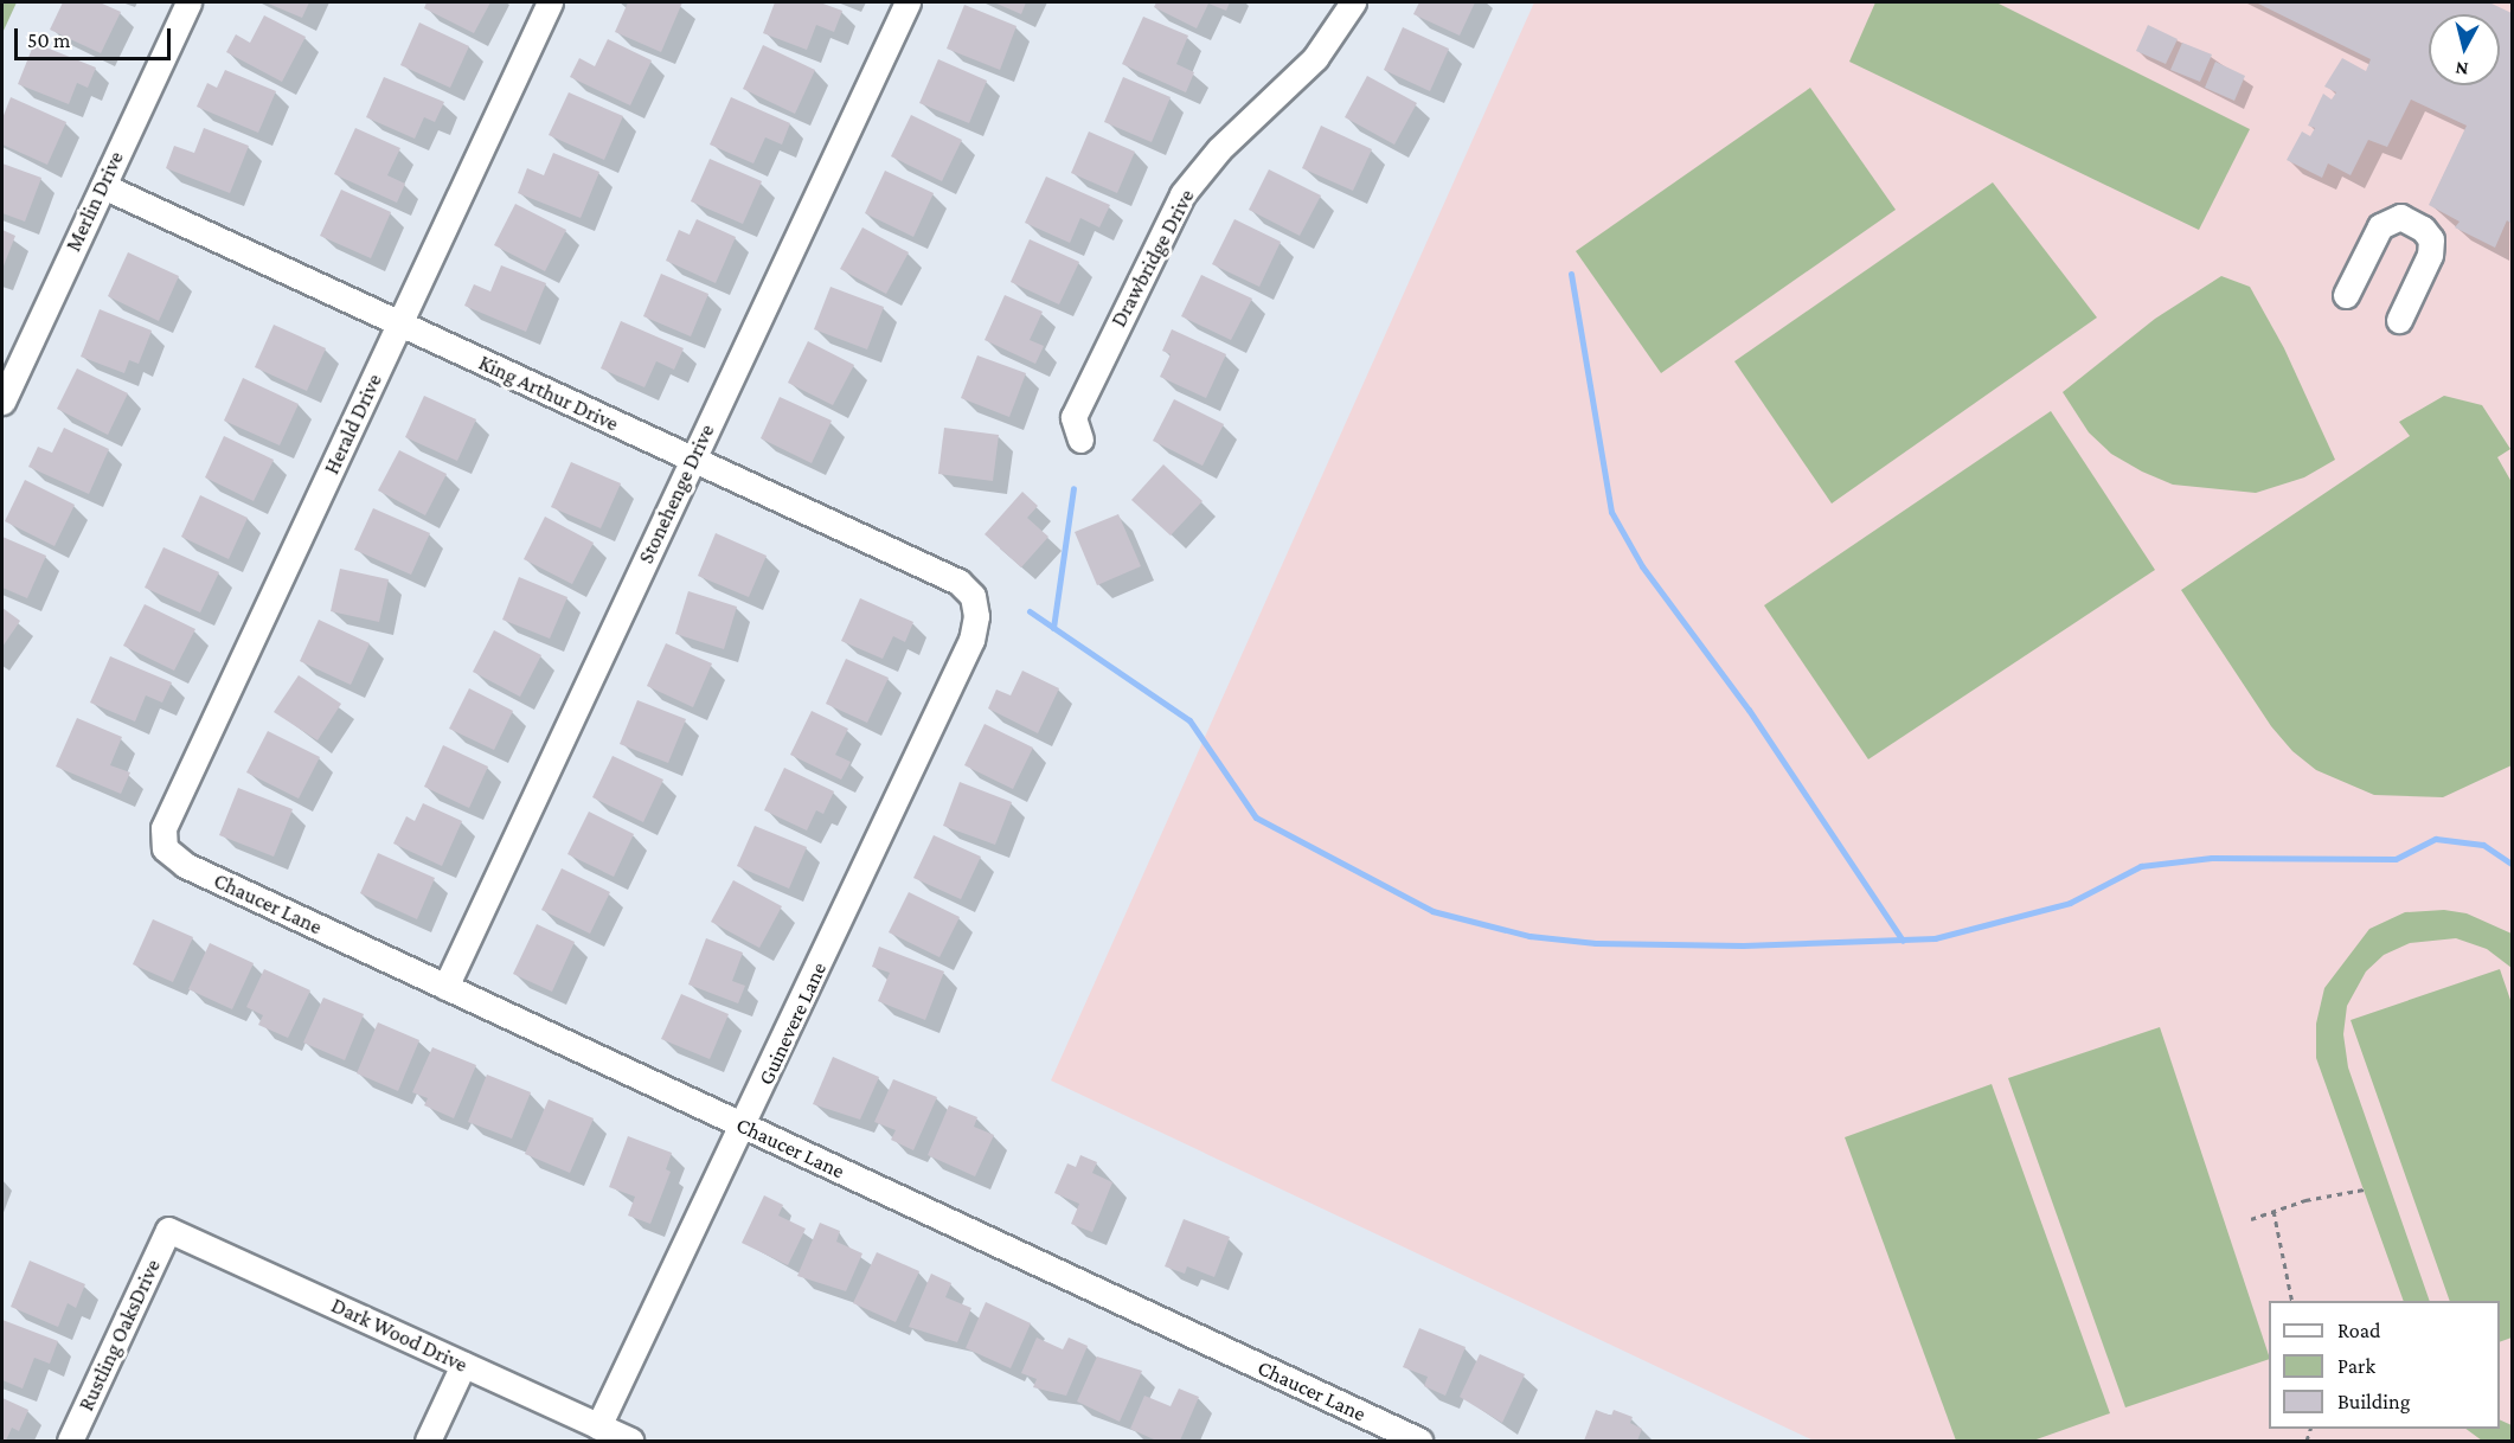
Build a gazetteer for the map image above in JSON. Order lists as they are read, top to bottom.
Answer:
{
  "streets": {
    "street": [
      "Merlin Drive",
      "Drawbridge Drive",
      "King Arthur Drive",
      "Herald Drive",
      "Stonehenge Drive",
      "Chaucer Lane",
      "Guinevere Lane",
      "Rustling OaksDrive",
      "Dark Wood Drive"
    ]
  },
  "crossings": [
    ["Merlin Drive", "King Arthur Drive"],
    ["King Arthur Drive", "Herald Drive"],
    ["King Arthur Drive", "Stonehenge Drive"],
    ["King Arthur Drive", "Guinevere Lane"],
    ["Herald Drive", "Chaucer Lane"],
    ["Stonehenge Drive", "Chaucer Lane"],
    ["Chaucer Lane", "Guinevere Lane"],
    ["Guinevere Lane", "Dark Wood Drive"],
    ["Rustling OaksDrive", "Dark Wood Drive"]
  ],
  "legend": ["Road", "Park", "Building"],
  "scale_bar": "50 m",
  "north": "bottom"
}
